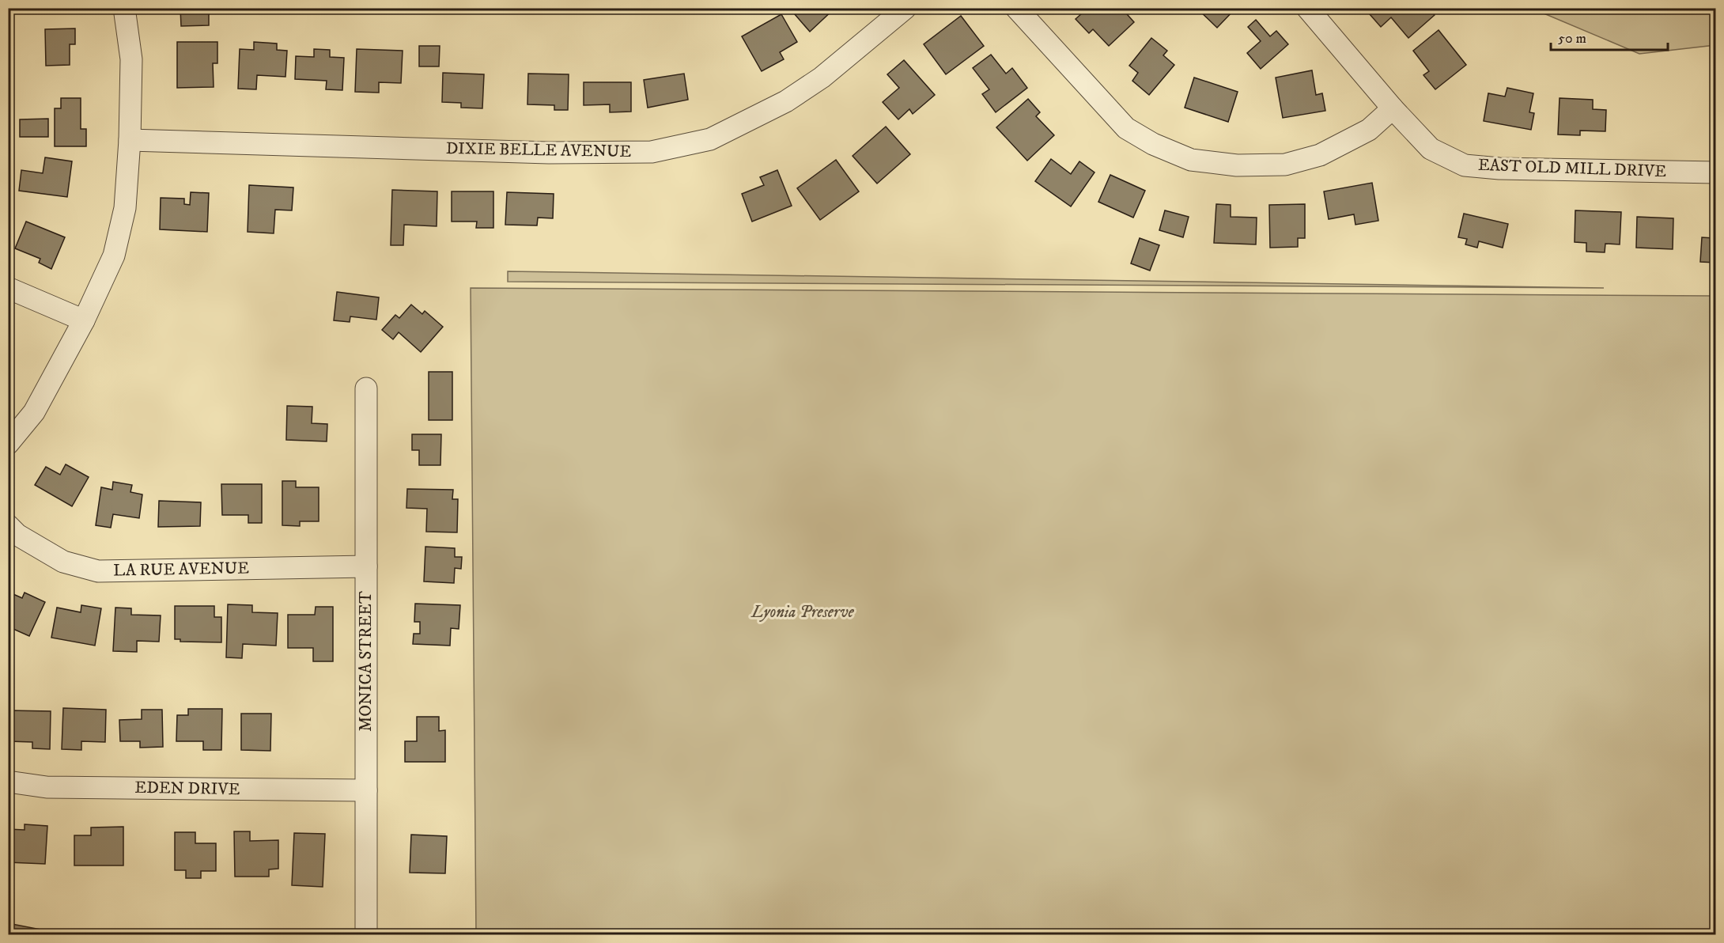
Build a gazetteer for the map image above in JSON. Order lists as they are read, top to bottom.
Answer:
{
  "streets": {
    "street": [
      "DIXIE BELLE AVENUE",
      "EAST OLD MILL DRIVE",
      "LA RUE AVENUE",
      "MONICA STREET",
      "EDEN DRIVE"
    ]
  },
  "crossings": [
    ["LA RUE AVENUE", "MONICA STREET"],
    ["MONICA STREET", "EDEN DRIVE"]
  ],
  "parks": ["Lyonia Preserve"],
  "scale_bar": "50 m"
}
